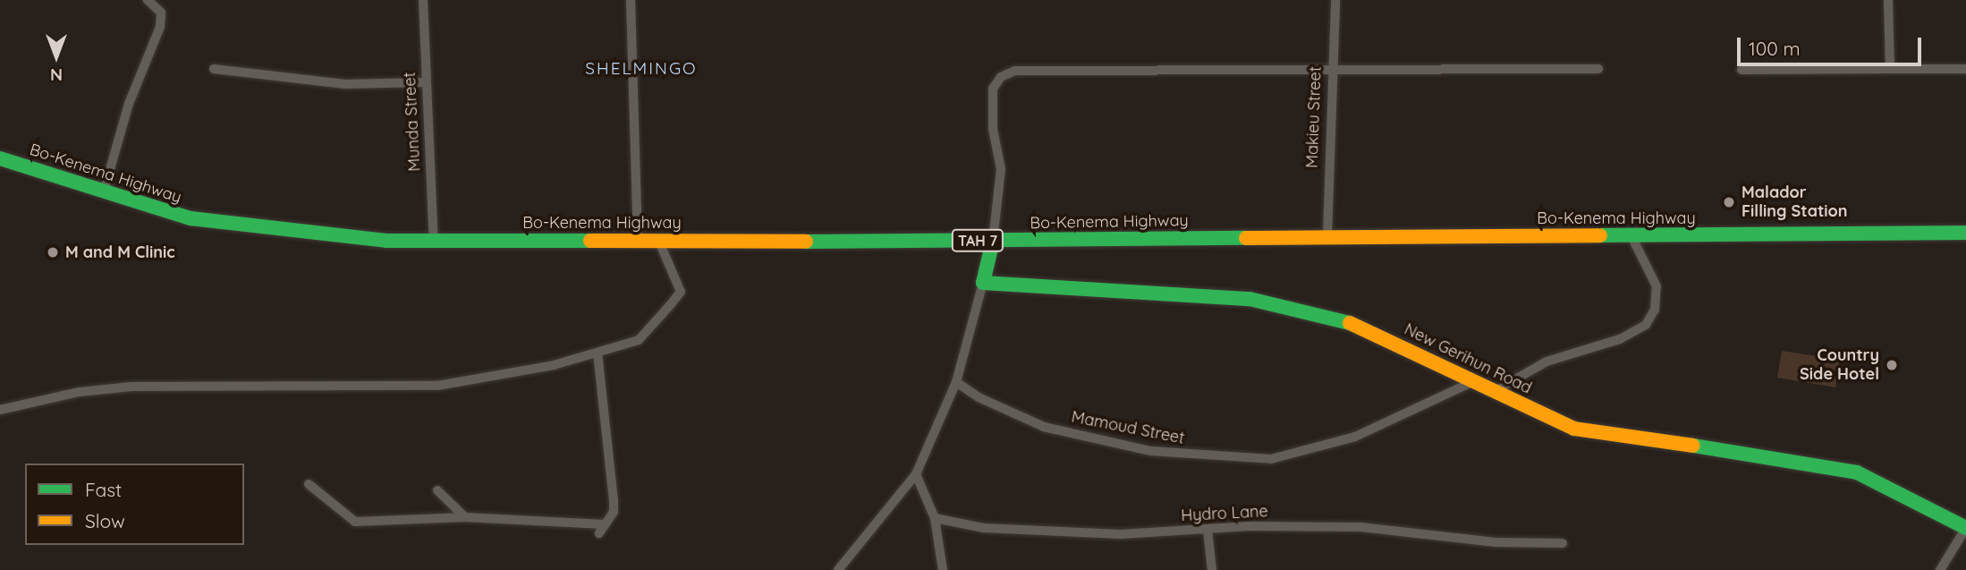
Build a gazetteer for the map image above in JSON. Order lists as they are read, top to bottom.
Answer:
{
  "streets": {
    "main road": ["Bo-Kenema Highway", "TAH 7", "New Gerihun Road"],
    "street": [
      "Makieu Street",
      "Munda Street",
      "Mamoud Street",
      "Hydro Lane"
    ]
  },
  "crossings": [
    ["Makieu Street", "Bo-Kenema Highway"],
    ["Munda Street", "Bo-Kenema Highway"],
    ["New Gerihun Road", "Mamoud Street"]
  ],
  "districts": ["SHELMINGO"],
  "places": ["Malador Filling Station", "M and M Clinic", "Country Side Hotel"],
  "legend": ["Fast", "Slow"],
  "scale_bar": "100 m",
  "north": "bottom"
}
